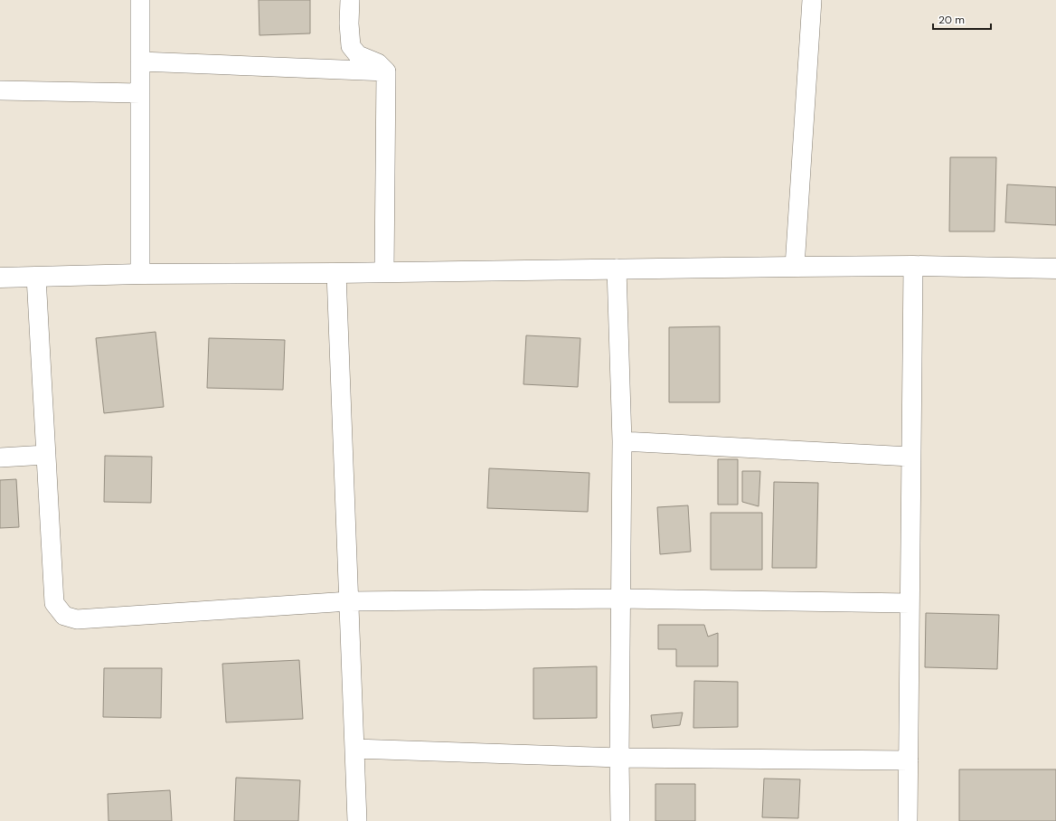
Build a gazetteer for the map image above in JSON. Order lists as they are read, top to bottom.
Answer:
{
  "scale_bar": "20 m"
}
